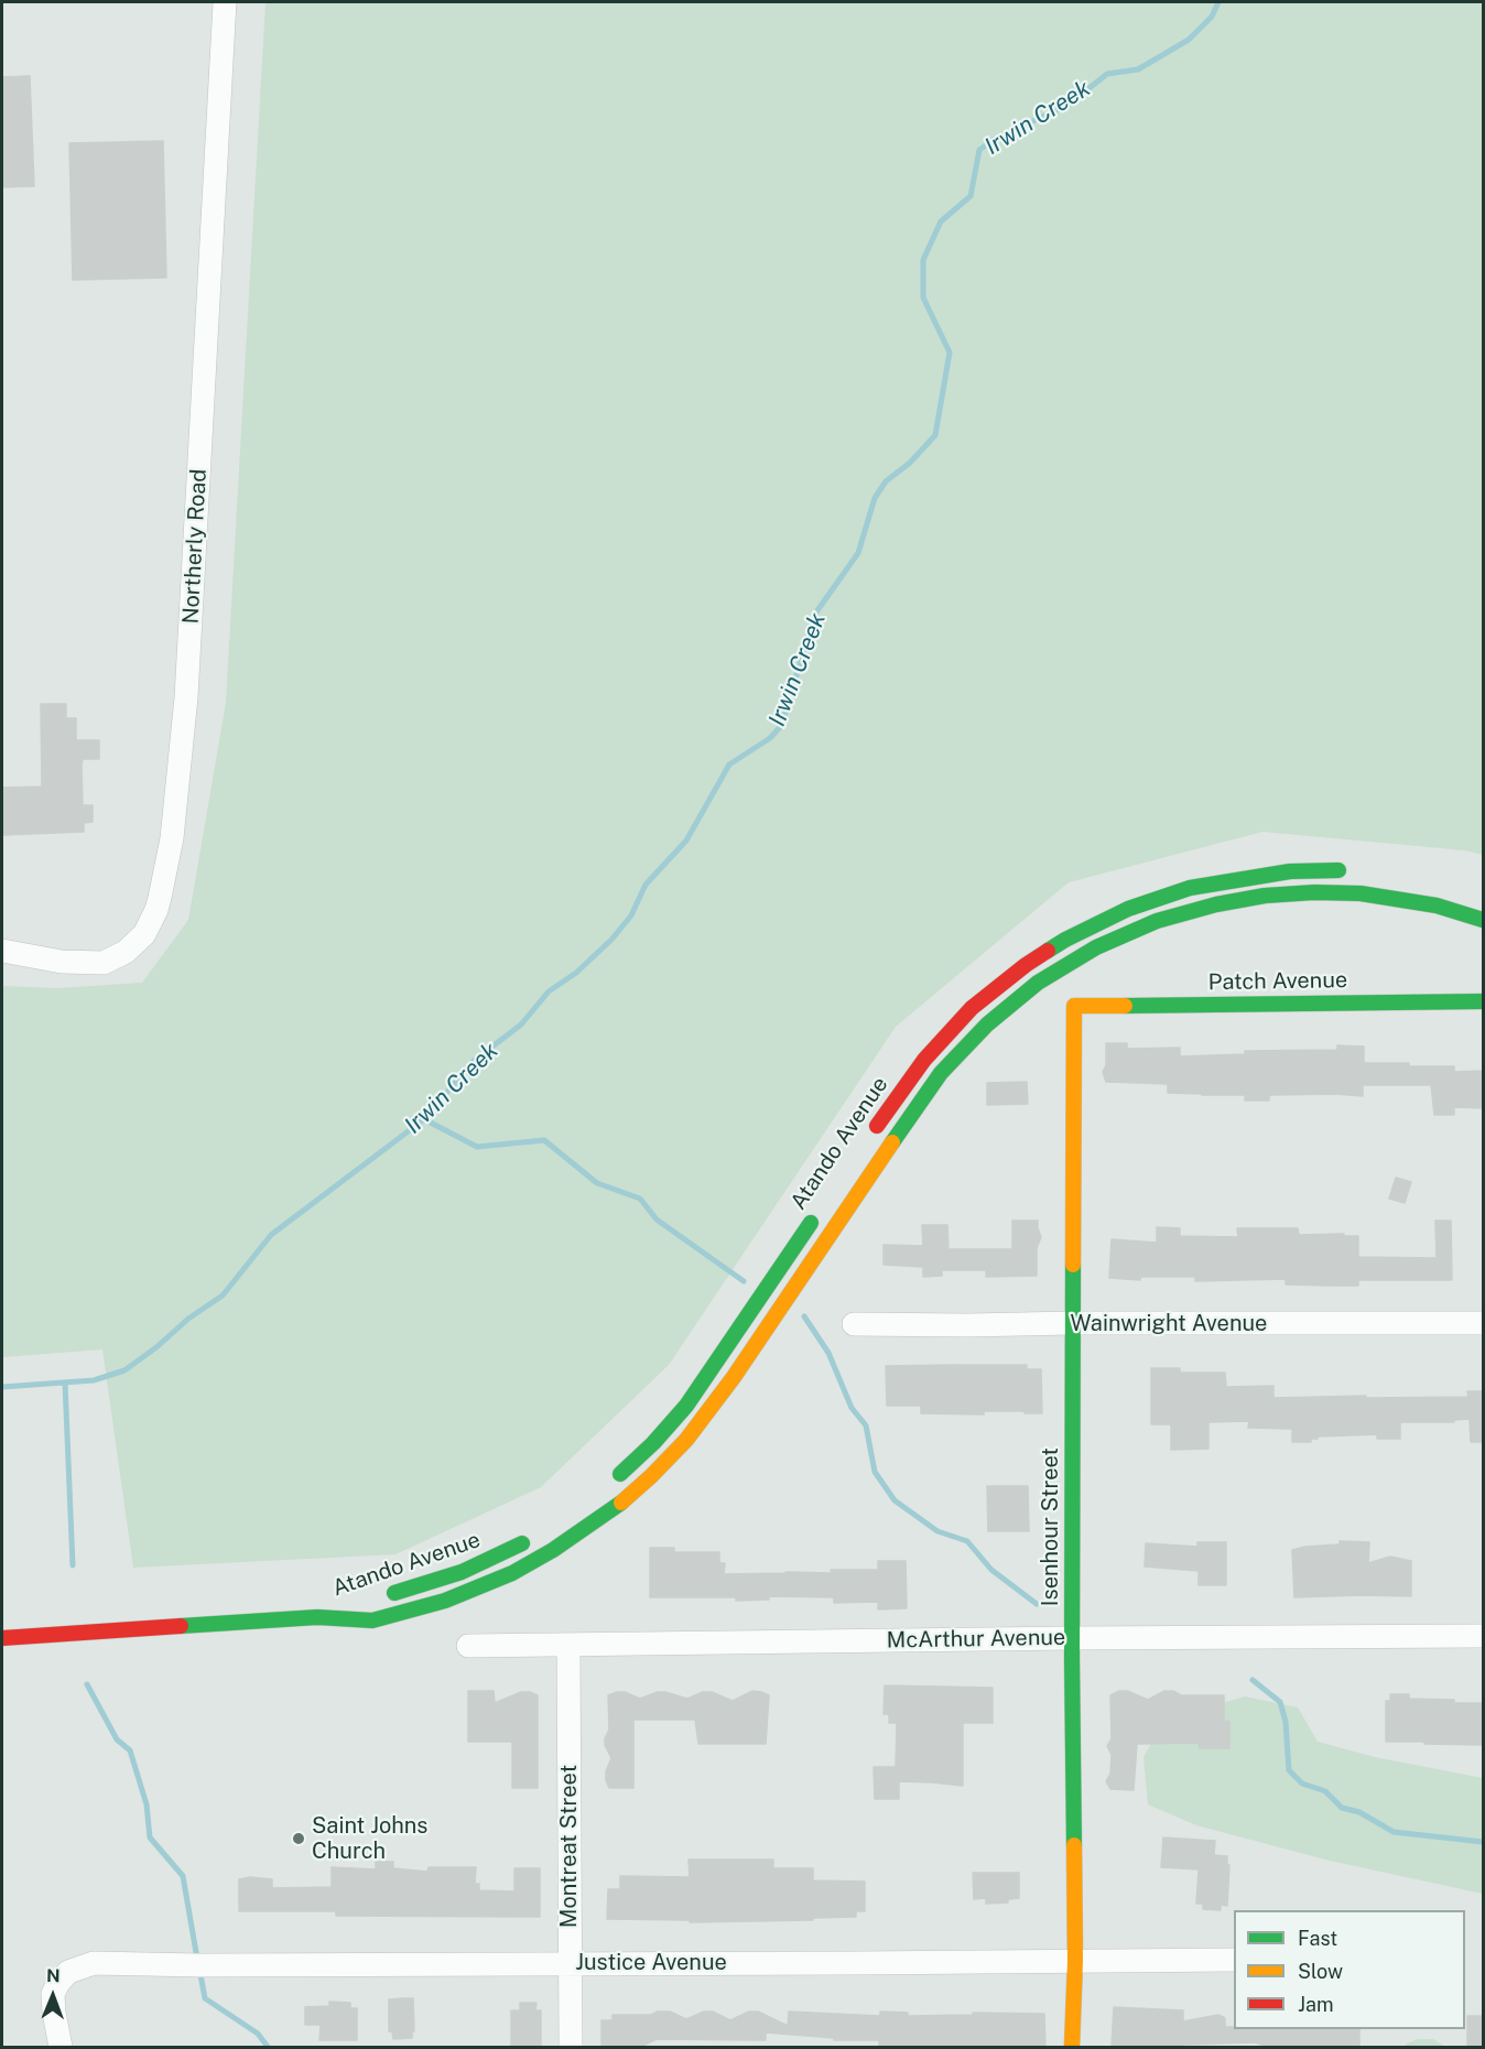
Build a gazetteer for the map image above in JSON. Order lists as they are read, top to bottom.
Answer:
{
  "streets": {
    "main road": ["Patch Avenue", "Atando Avenue", "Isenhour Street"],
    "street": [
      "Northerly Road",
      "Wainwright Avenue",
      "McArthur Avenue",
      "Montreat Street",
      "Justice Avenue"
    ]
  },
  "crossings": [
    ["Patch Avenue", "Isenhour Street"],
    ["Wainwright Avenue", "Isenhour Street"],
    ["Isenhour Street", "McArthur Avenue"],
    ["Isenhour Street", "Justice Avenue"],
    ["McArthur Avenue", "Montreat Street"],
    ["Montreat Street", "Justice Avenue"]
  ],
  "water": ["Irwin Creek"],
  "places": ["Saint Johns Church"],
  "legend": ["Fast", "Slow", "Jam"],
  "north": "top"
}
